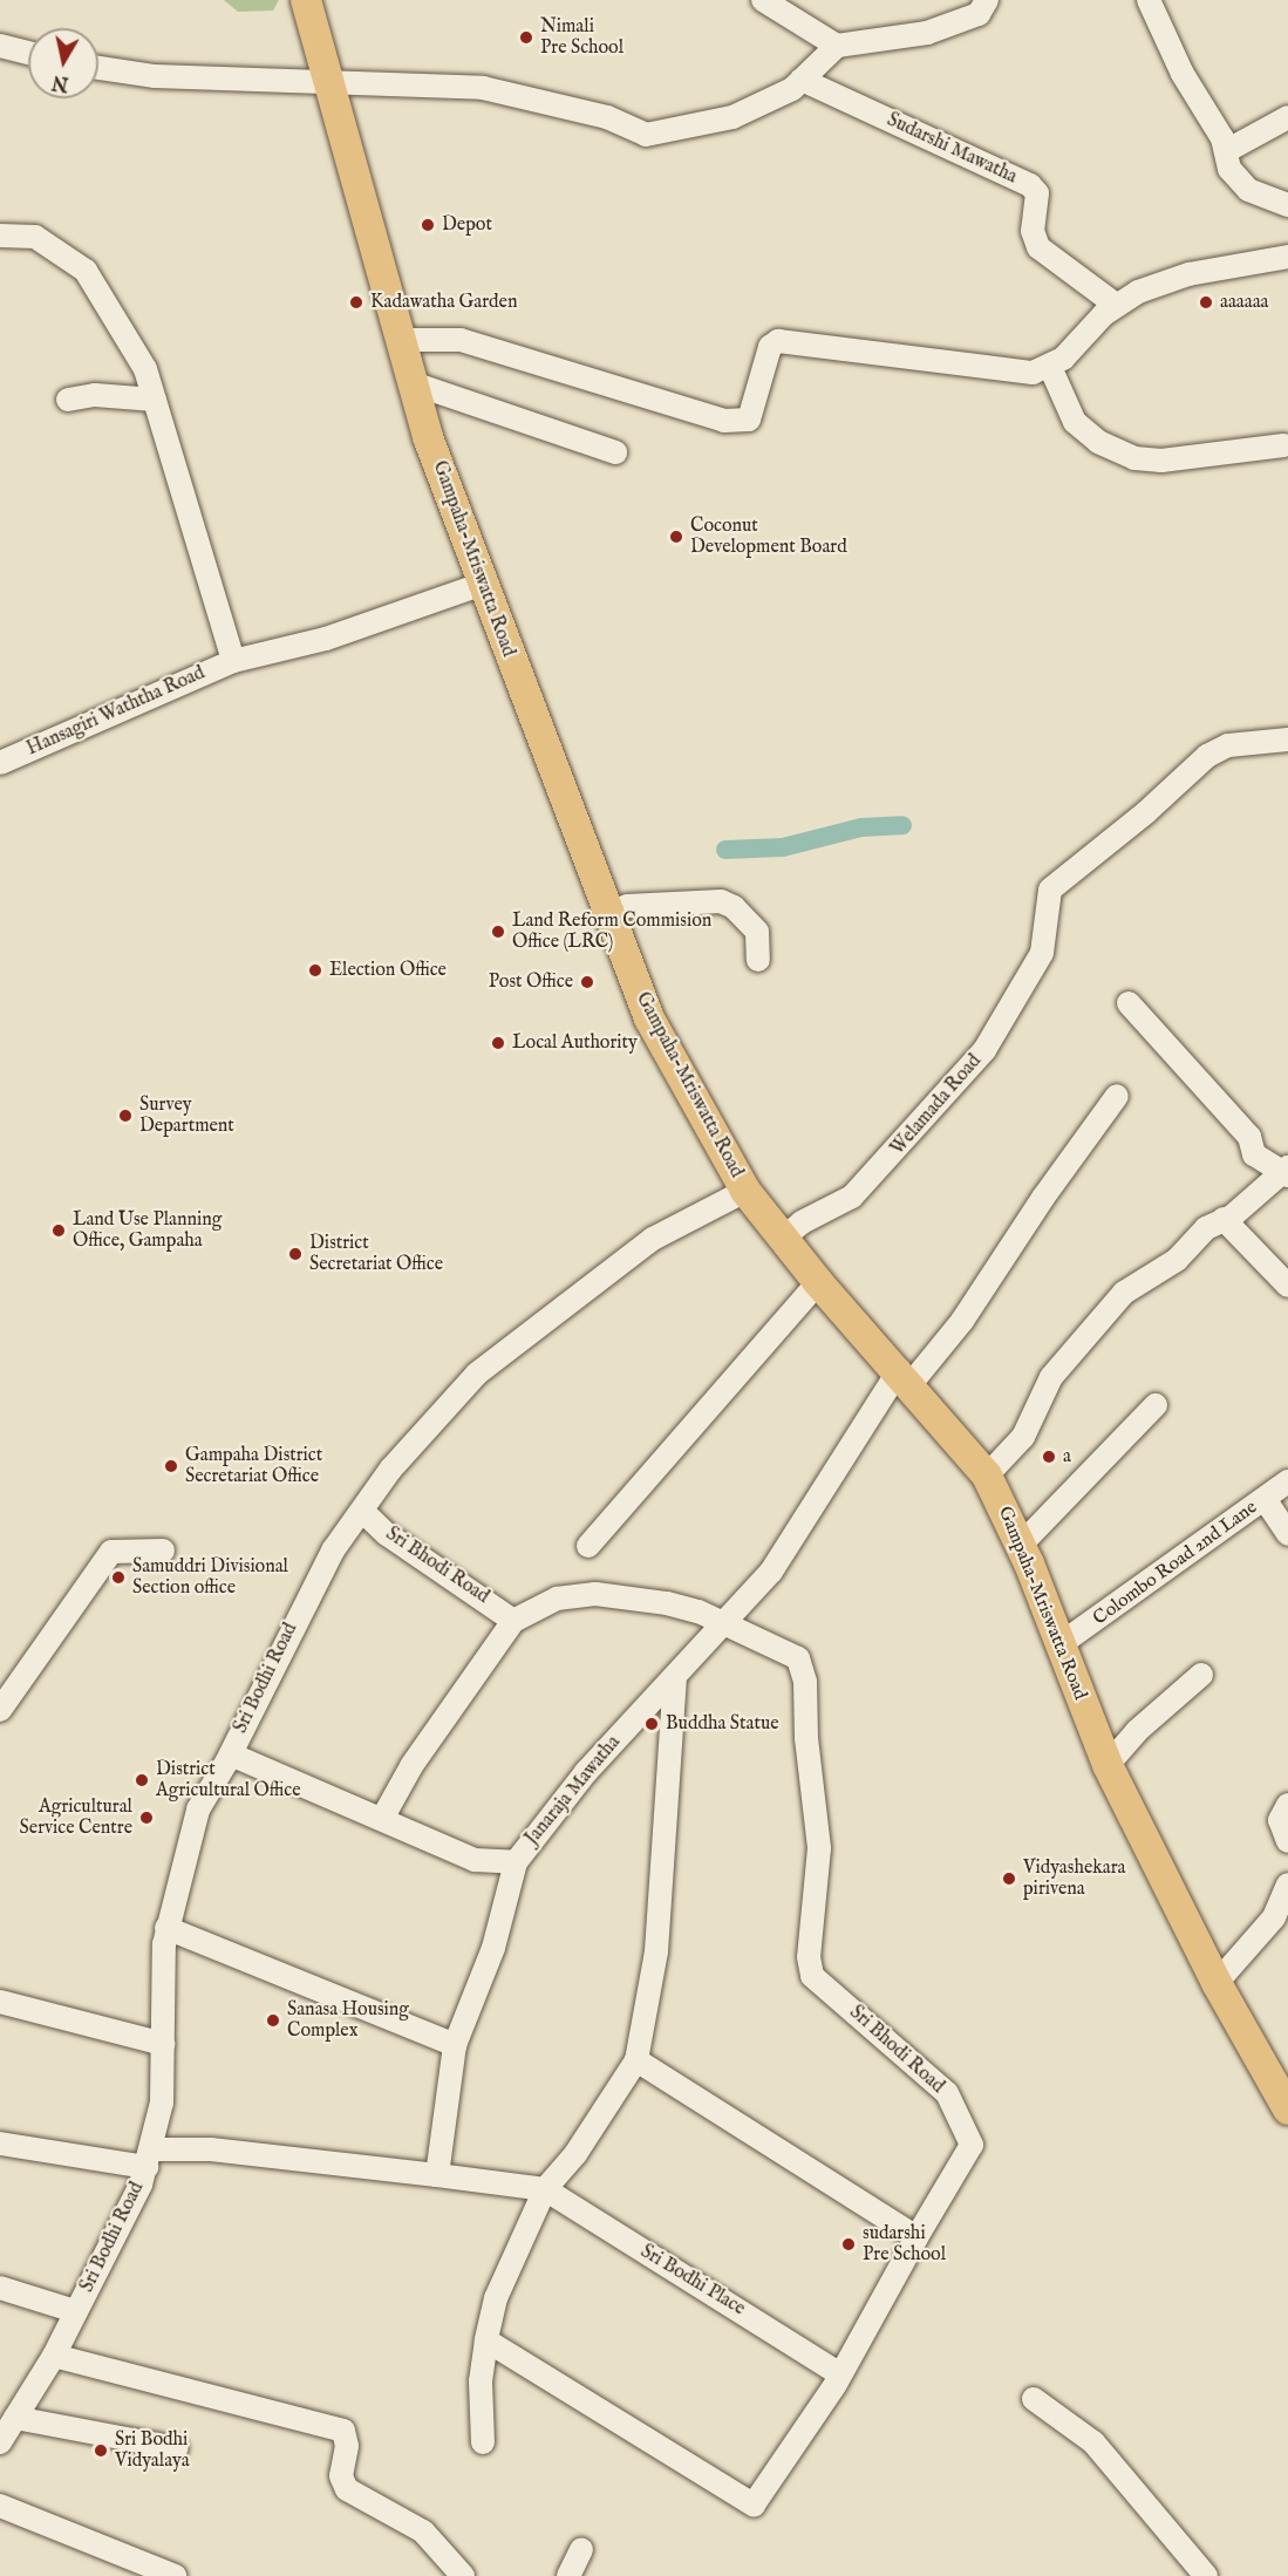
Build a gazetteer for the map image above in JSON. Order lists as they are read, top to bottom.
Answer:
{
  "streets": {
    "main road": ["Gampaha-Mriswatta Road"],
    "street": [
      "Sudarshi Mawatha",
      "Hansagiri Waththa Road",
      "Welamada Road",
      "Colombo Road 2nd Lane",
      "Sri Bhodi Road",
      "Sri Bodhi Road",
      "Janaraja Mawatha",
      "Sri Bodhi Place"
    ]
  },
  "crossings": [
    ["Gampaha-Mriswatta Road", "Hansagiri Waththa Road"],
    ["Gampaha-Mriswatta Road", "Welamada Road"],
    ["Gampaha-Mriswatta Road", "Colombo Road 2nd Lane"],
    ["Gampaha-Mriswatta Road", "Sri Bodhi Road"],
    ["Gampaha-Mriswatta Road", "Janaraja Mawatha"],
    ["Sri Bhodi Road", "Sri Bodhi Road"],
    ["Sri Bhodi Road", "Janaraja Mawatha"]
  ],
  "places": [
    "Nimali Pre School",
    "Depot",
    "Kadawatha Garden",
    "aaaaaa",
    "Coconut Development Board",
    "Land Reform Commision Office (LRC)",
    "Election Office",
    "Post Office",
    "Local Authority",
    "Survey Department",
    "Land Use Planning Office, Gampaha",
    "District Secretariat Office",
    "a",
    "Gampaha District Secretariat Office",
    "Samuddri Divisional Section office",
    "Buddha Statue",
    "District Agricultural Office",
    "Agricultural Service Centre",
    "Vidyashekara pirivena",
    "Sanasa Housing Complex",
    "sudarshi Pre School",
    "Sri Bodhi Vidyalaya"
  ],
  "north": "bottom"
}
